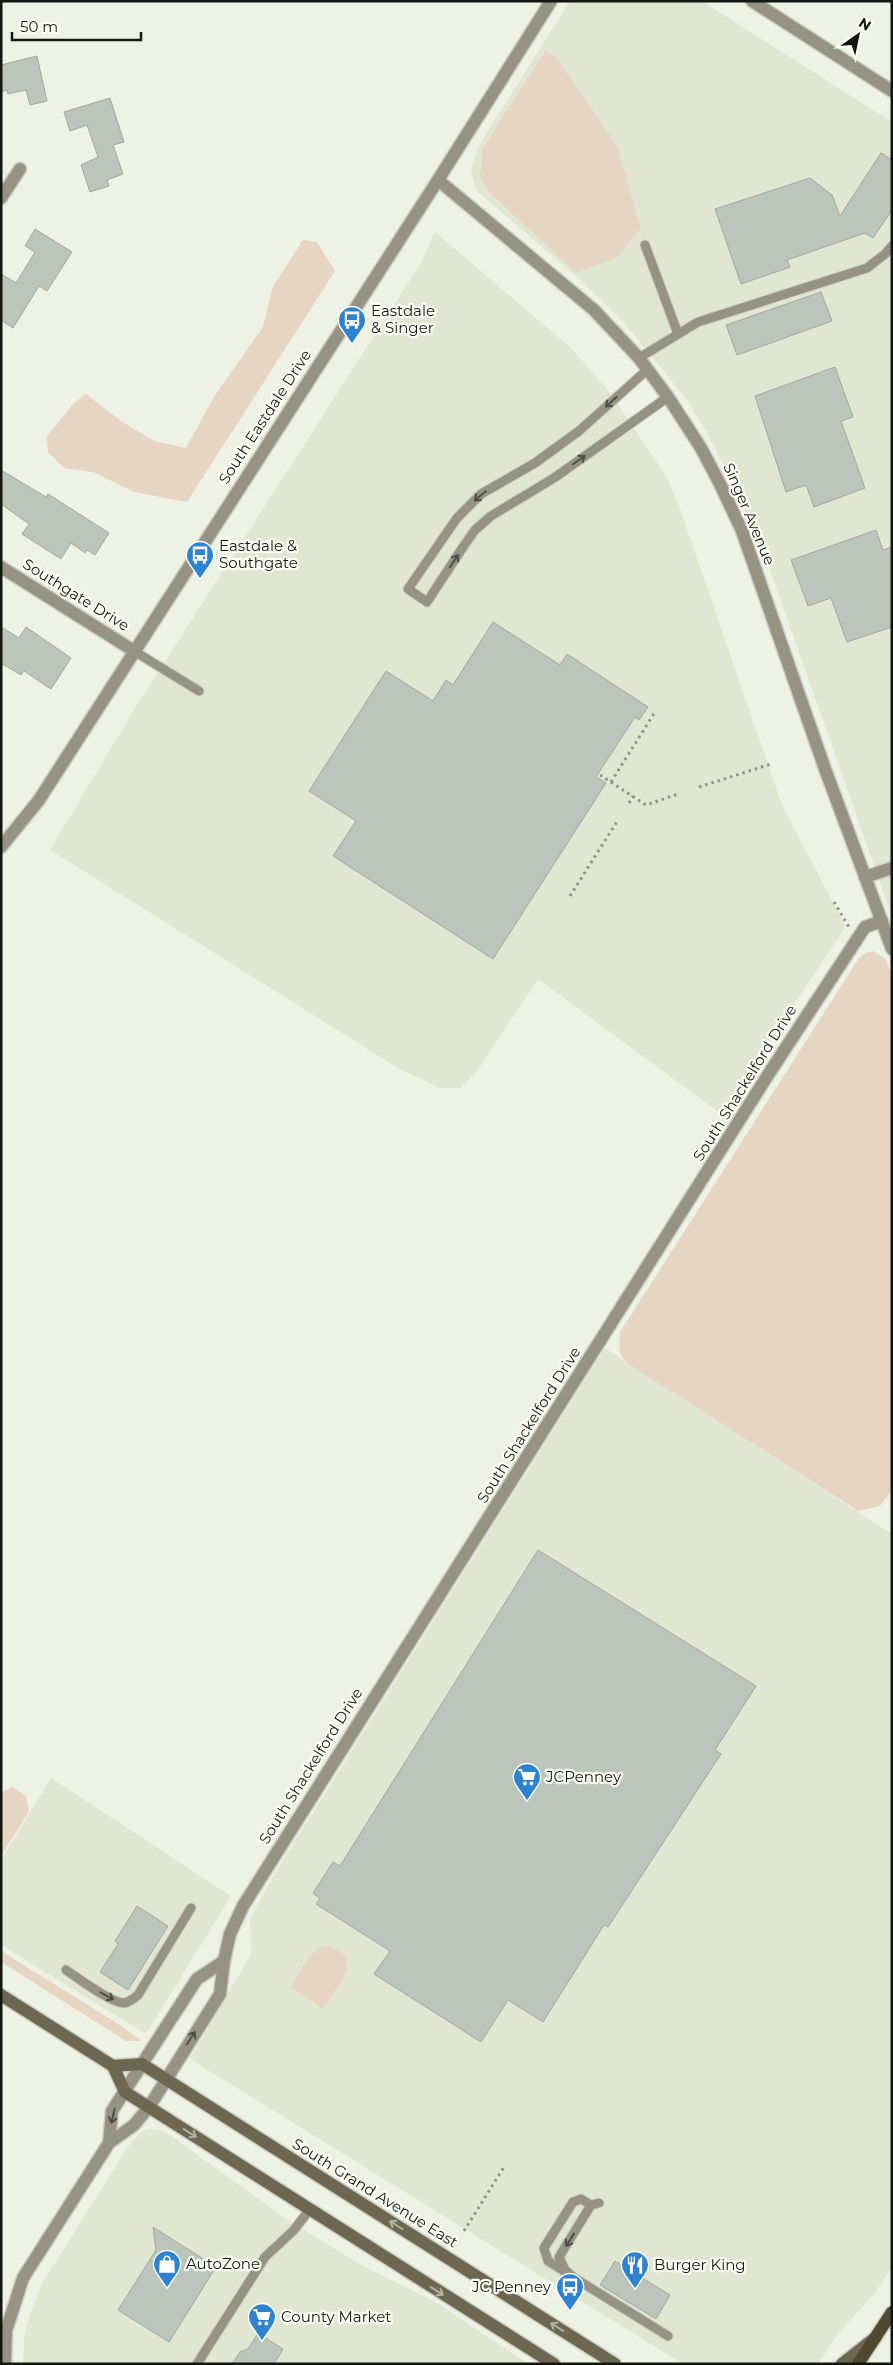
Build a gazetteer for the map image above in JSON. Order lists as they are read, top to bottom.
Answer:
{
  "streets": {
    "main road": ["South Grand Avenue East"],
    "street": [
      "South Eastdale Drive",
      "Singer Avenue",
      "Southgate Drive",
      "South Shackelford Drive"
    ]
  },
  "crossings": [
    ["South Eastdale Drive", "Singer Avenue"],
    ["South Eastdale Drive", "Southgate Drive"],
    ["Singer Avenue", "South Shackelford Drive"],
    ["South Shackelford Drive", "South Grand Avenue East"]
  ],
  "places": {
    "bus stop": ["Eastdale & Singer", "Eastdale & Southgate", "JC Penney"],
    "supermarket": ["JCPenney", "County Market"],
    "shop": ["AutoZone"],
    "restaurant": ["Burger King"]
  },
  "scale_bar": "50 m",
  "north": "top right"
}
